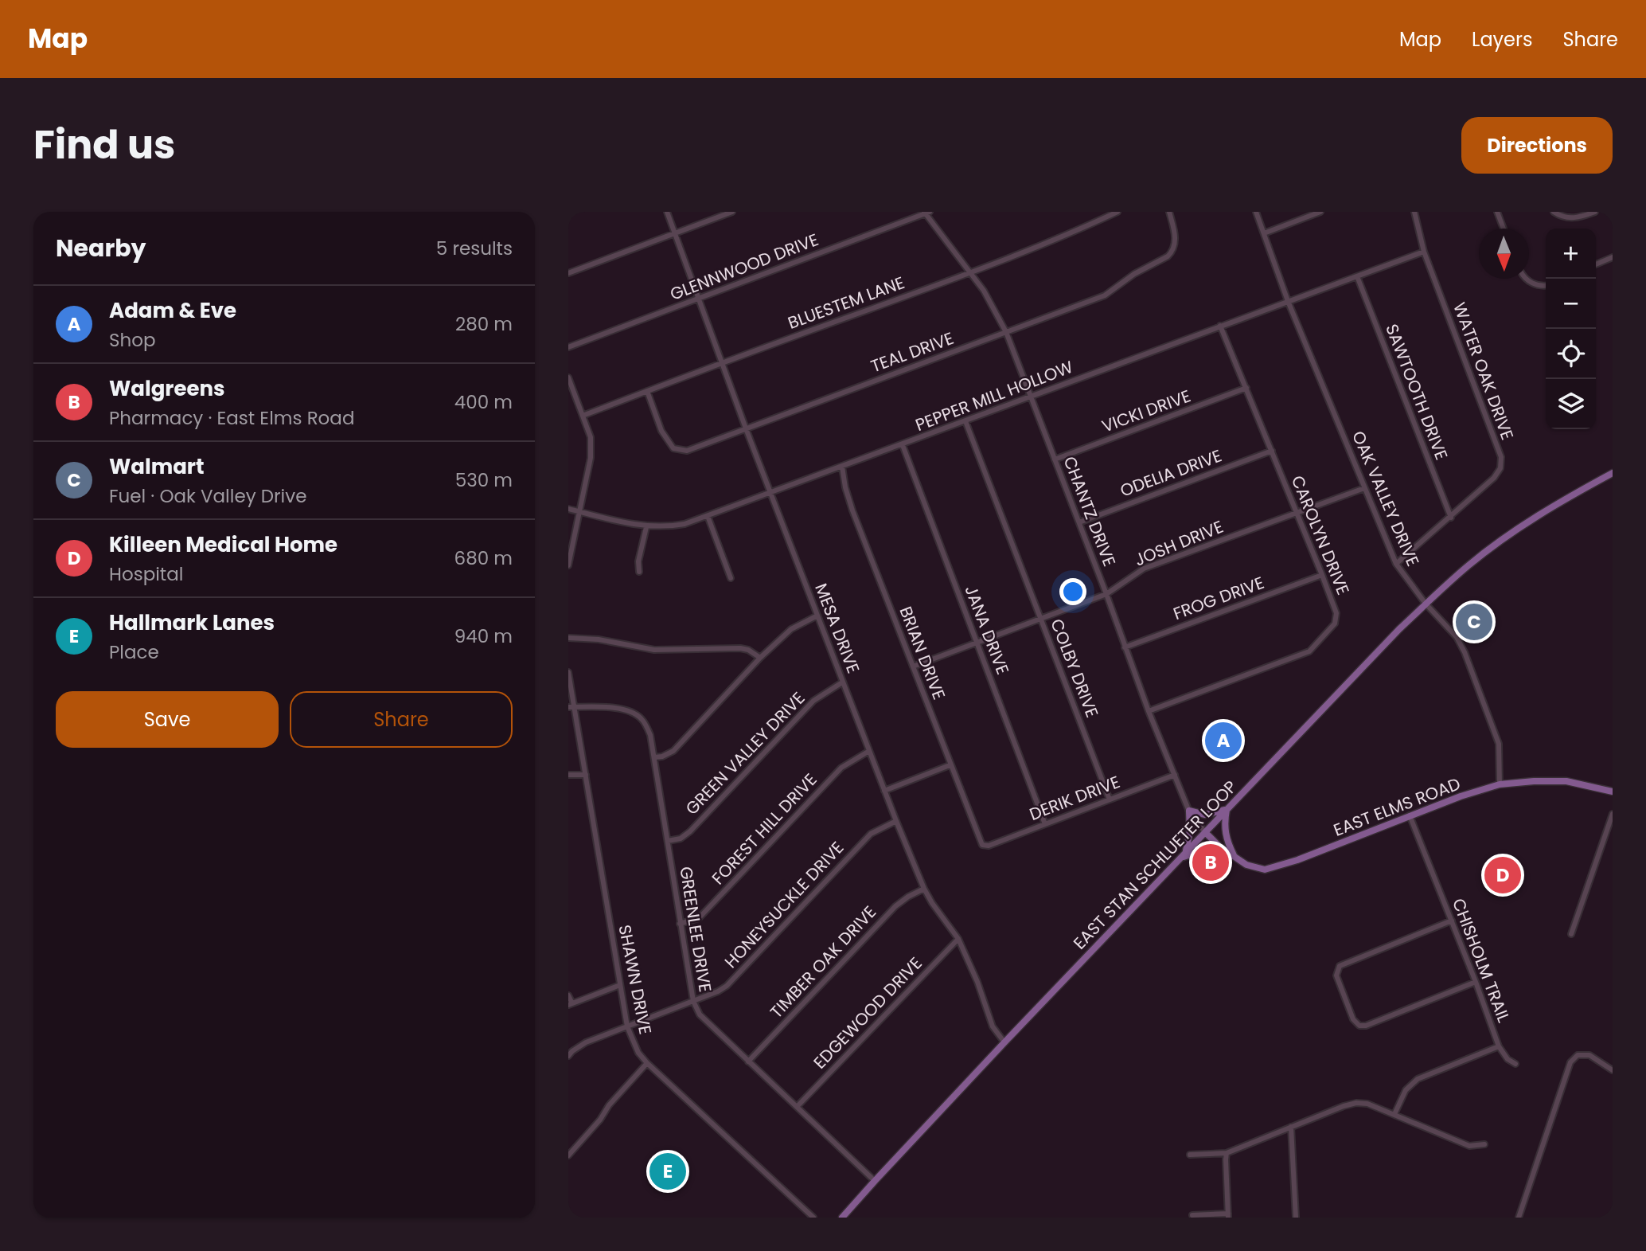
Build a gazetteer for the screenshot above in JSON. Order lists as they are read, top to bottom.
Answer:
{
  "streets": {
    "main road": ["EAST ELMS ROAD", "EAST STAN SCHLUETER LOOP"],
    "street": [
      "GLENNWOOD DRIVE",
      "BLUESTEM LANE",
      "TEAL DRIVE",
      "WATER OAK DRIVE",
      "SAWTOOTH DRIVE",
      "PEPPER MILL HOLLOW",
      "VICKI DRIVE",
      "ODELIA DRIVE",
      "OAK VALLEY DRIVE",
      "CHANTZ DRIVE",
      "CAROLYN DRIVE",
      "JOSH DRIVE",
      "FROG DRIVE",
      "MESA DRIVE",
      "JANA DRIVE",
      "BRIAN DRIVE",
      "COLBY DRIVE",
      "GREEN VALLEY DRIVE",
      "DERIK DRIVE",
      "FOREST HILL DRIVE",
      "HONEYSUCKLE DRIVE",
      "GREENLEE DRIVE",
      "CHISHOLM TRAIL",
      "TIMBER OAK DRIVE",
      "SHAWN DRIVE",
      "EDGEWOOD DRIVE"
    ]
  },
  "crossings": [
    ["GLENNWOOD DRIVE", "CHANTZ DRIVE"],
    ["GLENNWOOD DRIVE", "MESA DRIVE"],
    ["BLUESTEM LANE", "TEAL DRIVE"],
    ["BLUESTEM LANE", "CHANTZ DRIVE"],
    ["BLUESTEM LANE", "MESA DRIVE"],
    ["TEAL DRIVE", "CHANTZ DRIVE"],
    ["TEAL DRIVE", "MESA DRIVE"],
    ["WATER OAK DRIVE", "SAWTOOTH DRIVE"],
    ["WATER OAK DRIVE", "PEPPER MILL HOLLOW"],
    ["WATER OAK DRIVE", "OAK VALLEY DRIVE"],
    ["SAWTOOTH DRIVE", "PEPPER MILL HOLLOW"],
    ["PEPPER MILL HOLLOW", "OAK VALLEY DRIVE"],
    ["PEPPER MILL HOLLOW", "CHANTZ DRIVE"],
    ["PEPPER MILL HOLLOW", "CAROLYN DRIVE"],
    ["PEPPER MILL HOLLOW", "MESA DRIVE"],
    ["PEPPER MILL HOLLOW", "JANA DRIVE"],
    ["PEPPER MILL HOLLOW", "BRIAN DRIVE"],
    ["PEPPER MILL HOLLOW", "COLBY DRIVE"],
    ["VICKI DRIVE", "CHANTZ DRIVE"],
    ["VICKI DRIVE", "CAROLYN DRIVE"],
    ["ODELIA DRIVE", "CHANTZ DRIVE"],
    ["ODELIA DRIVE", "CAROLYN DRIVE"],
    ["OAK VALLEY DRIVE", "JOSH DRIVE"],
    ["OAK VALLEY DRIVE", "EAST ELMS ROAD"],
    ["OAK VALLEY DRIVE", "EAST STAN SCHLUETER LOOP"],
    ["CHANTZ DRIVE", "CAROLYN DRIVE"],
    ["CHANTZ DRIVE", "JOSH DRIVE"],
    ["CHANTZ DRIVE", "FROG DRIVE"],
    ["CHANTZ DRIVE", "DERIK DRIVE"],
    ["CHANTZ DRIVE", "EAST ELMS ROAD"],
    ["CHANTZ DRIVE", "EAST STAN SCHLUETER LOOP"],
    ["CAROLYN DRIVE", "JOSH DRIVE"],
    ["CAROLYN DRIVE", "FROG DRIVE"],
    ["JOSH DRIVE", "JANA DRIVE"],
    ["JOSH DRIVE", "BRIAN DRIVE"],
    ["JOSH DRIVE", "COLBY DRIVE"],
    ["MESA DRIVE", "GREEN VALLEY DRIVE"],
    ["MESA DRIVE", "FOREST HILL DRIVE"],
    ["MESA DRIVE", "EAST STAN SCHLUETER LOOP"],
    ["MESA DRIVE", "HONEYSUCKLE DRIVE"],
    ["MESA DRIVE", "TIMBER OAK DRIVE"],
    ["MESA DRIVE", "EDGEWOOD DRIVE"],
    ["JANA DRIVE", "DERIK DRIVE"],
    ["BRIAN DRIVE", "DERIK DRIVE"],
    ["COLBY DRIVE", "DERIK DRIVE"],
    ["GREEN VALLEY DRIVE", "GREENLEE DRIVE"],
    ["EAST ELMS ROAD", "EAST STAN SCHLUETER LOOP"],
    ["EAST ELMS ROAD", "CHISHOLM TRAIL"],
    ["FOREST HILL DRIVE", "GREENLEE DRIVE"],
    ["EAST STAN SCHLUETER LOOP", "GREENLEE DRIVE"],
    ["HONEYSUCKLE DRIVE", "GREENLEE DRIVE"],
    ["HONEYSUCKLE DRIVE", "SHAWN DRIVE"],
    ["GREENLEE DRIVE", "TIMBER OAK DRIVE"],
    ["GREENLEE DRIVE", "SHAWN DRIVE"],
    ["GREENLEE DRIVE", "EDGEWOOD DRIVE"]
  ],
  "north": "bottom",
  "page": {
    "header": "Map",
    "nav": ["Map", "Layers", "Share"],
    "title": "Find us",
    "buttons": [
      "Directions",
      ["Save", "Share"]
    ],
    "heading": ["Nearby", "5 results"],
    "map_buttons": ["+", "−"],
    "list": [
      {
        "mark": "A",
        "name": "Adam & Eve",
        "note": "Shop",
        "value": "280 m"
      },
      {
        "mark": "B",
        "name": "Walgreens",
        "note": "Pharmacy · East Elms Road",
        "value": "400 m"
      },
      {
        "mark": "C",
        "name": "Walmart",
        "note": "Fuel · Oak Valley Drive",
        "value": "530 m"
      },
      {
        "mark": "D",
        "name": "Killeen Medical Home",
        "note": "Hospital",
        "value": "680 m"
      },
      {
        "mark": "E",
        "name": "Hallmark Lanes",
        "note": "Place",
        "value": "940 m"
      }
    ],
    "pins": [
      "C",
      "A",
      "B",
      "D",
      "E"
    ]
  }
}
